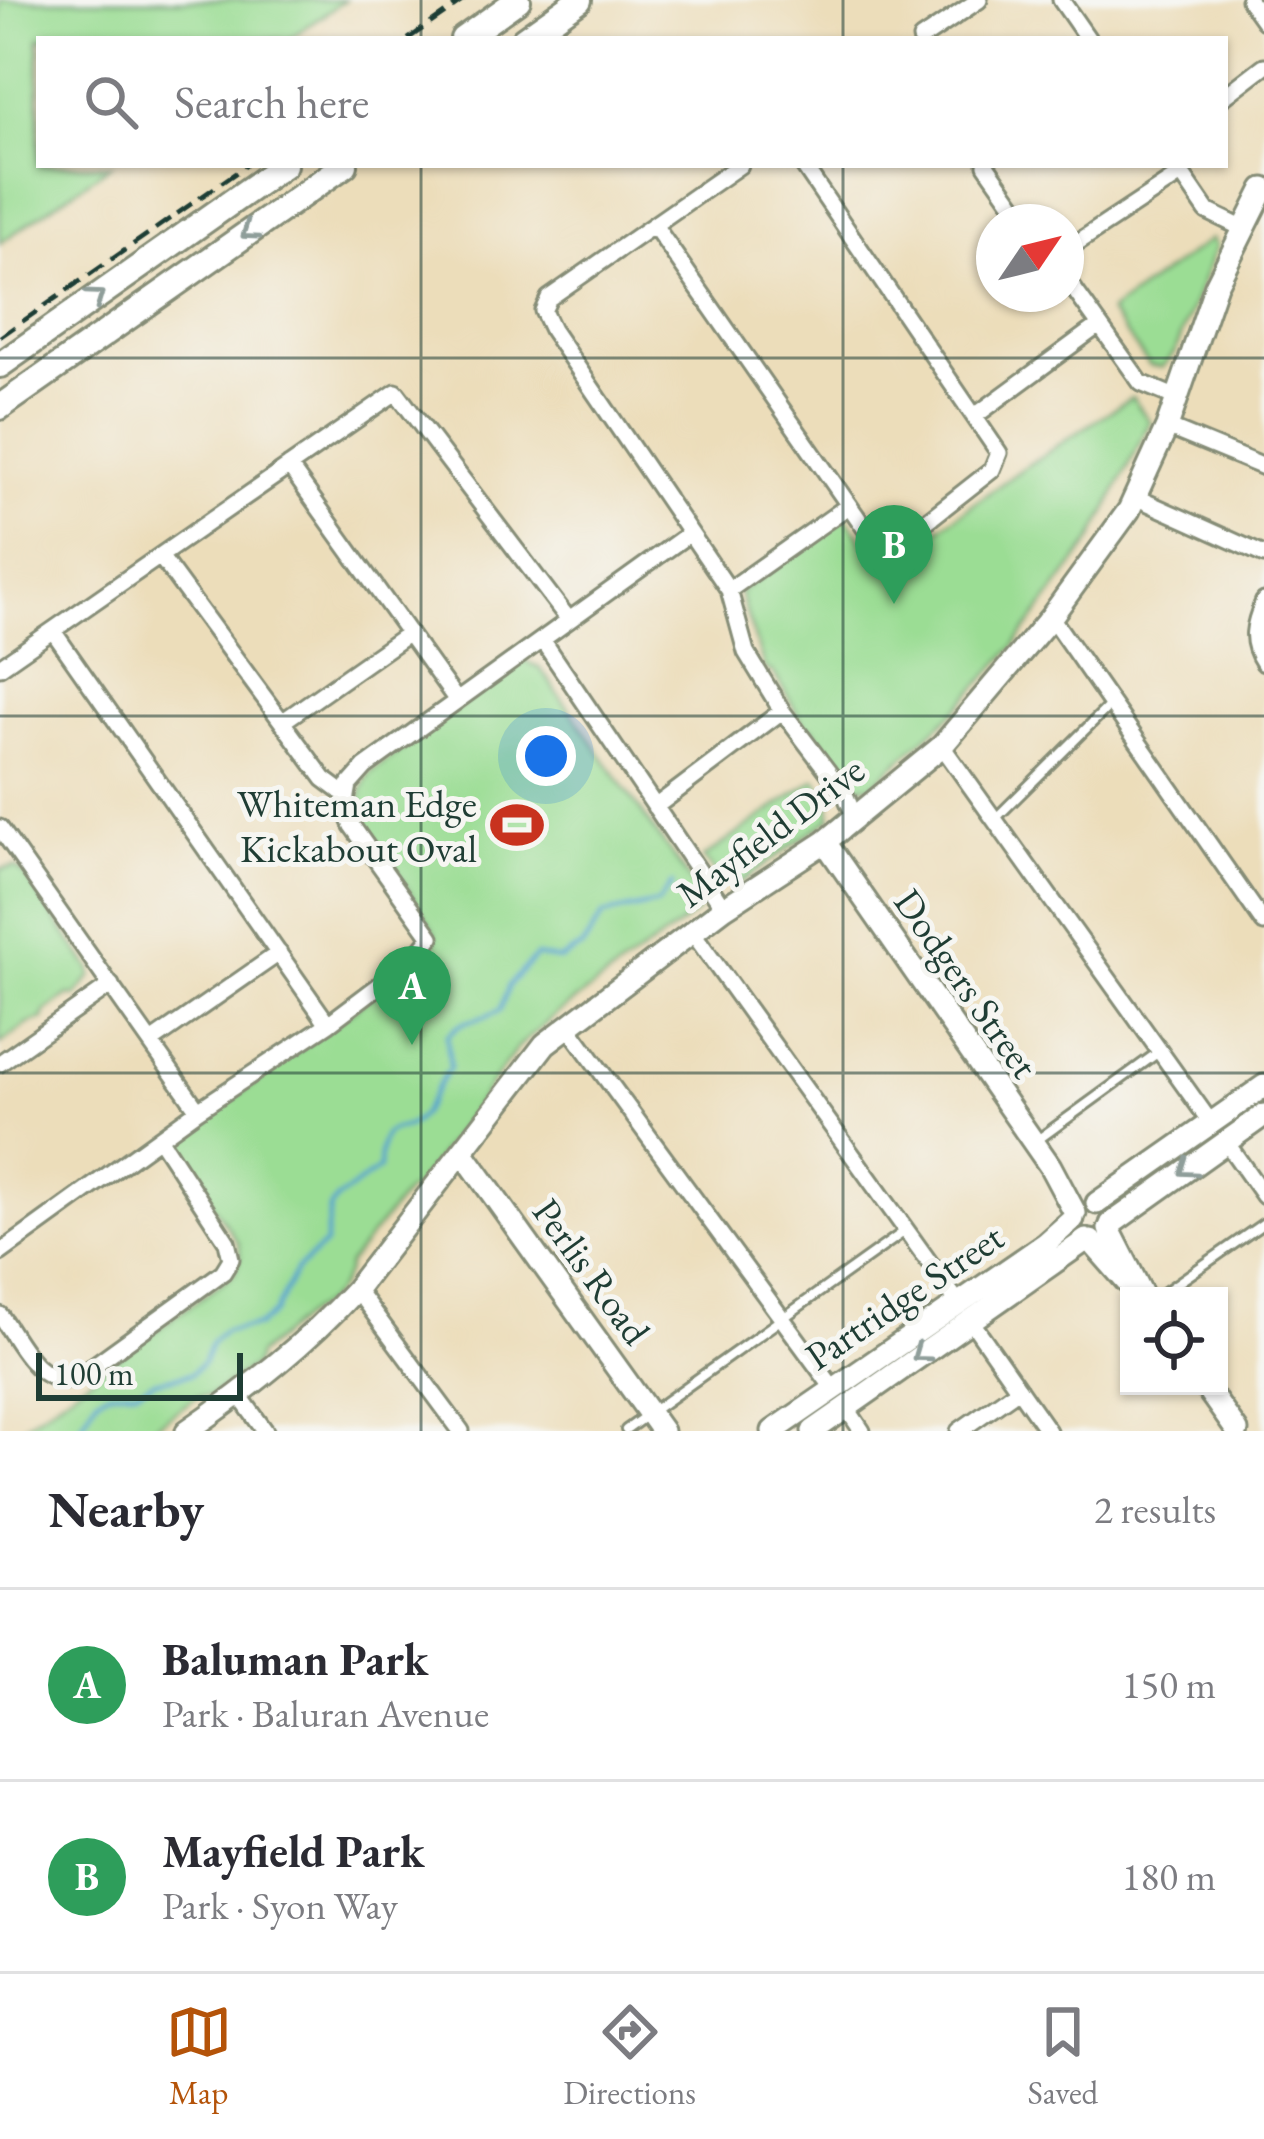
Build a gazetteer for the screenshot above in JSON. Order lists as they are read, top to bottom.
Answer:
{
  "streets": {
    "street": [
      "Mayfield Drive",
      "Dodgers Street",
      "Perlis Road",
      "Partridge Street"
    ]
  },
  "crossings": [
    ["Mayfield Drive", "Dodgers Street"],
    ["Mayfield Drive", "Perlis Road"],
    ["Dodgers Street", "Partridge Street"]
  ],
  "places": {
    "sports": ["Whiteman Edge Kickabout Oval"]
  },
  "scale_bar": "100 m",
  "north": "top right",
  "page": {
    "search": "Search here",
    "pins": ["B", "A"],
    "scale": "100 m",
    "heading": ["Nearby", "2 results"],
    "list": [
      {
        "mark": "A",
        "name": "Baluman Park",
        "note": "Park · Baluran Avenue",
        "value": "150 m"
      },
      {
        "mark": "B",
        "name": "Mayfield Park",
        "note": "Park · Syon Way",
        "value": "180 m"
      }
    ],
    "nav": ["Map", "Directions", "Saved"]
  }
}
